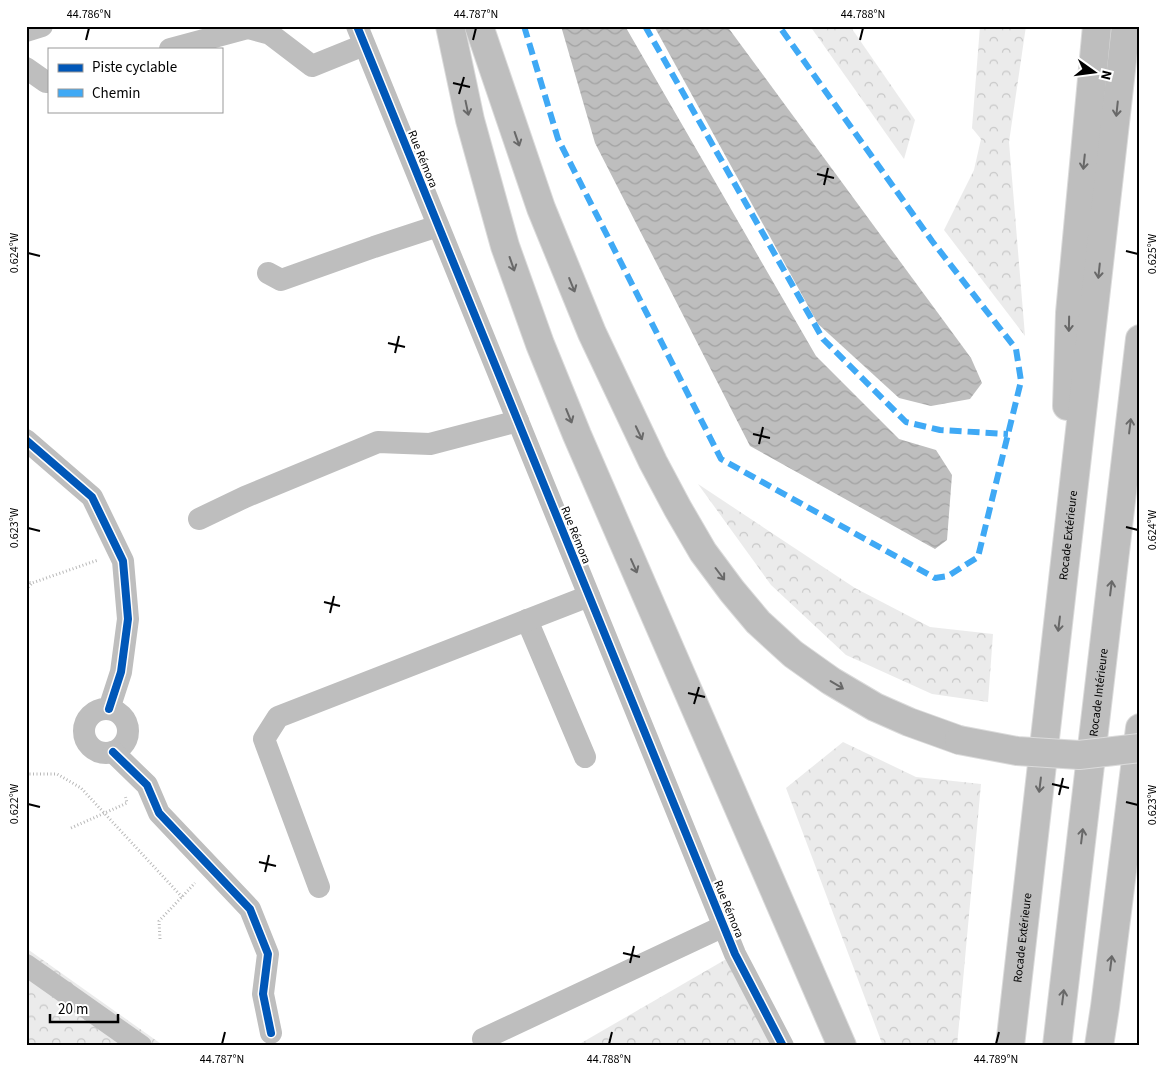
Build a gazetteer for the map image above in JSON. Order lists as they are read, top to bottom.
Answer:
{
  "streets": {
    "highway": ["Rocade Extérieure", "Rocade Intérieure"],
    "street": ["Rue Rémora"]
  },
  "legend": ["Piste cyclable", "Chemin"],
  "scale_bar": "20 m",
  "north": "right",
  "coordinates": [
    "44.786°N",
    "44.787°N",
    "44.788°N",
    "0.624°W",
    "0.625°W",
    "0.623°W",
    "0.622°W",
    "44.789°N"
  ]
}
